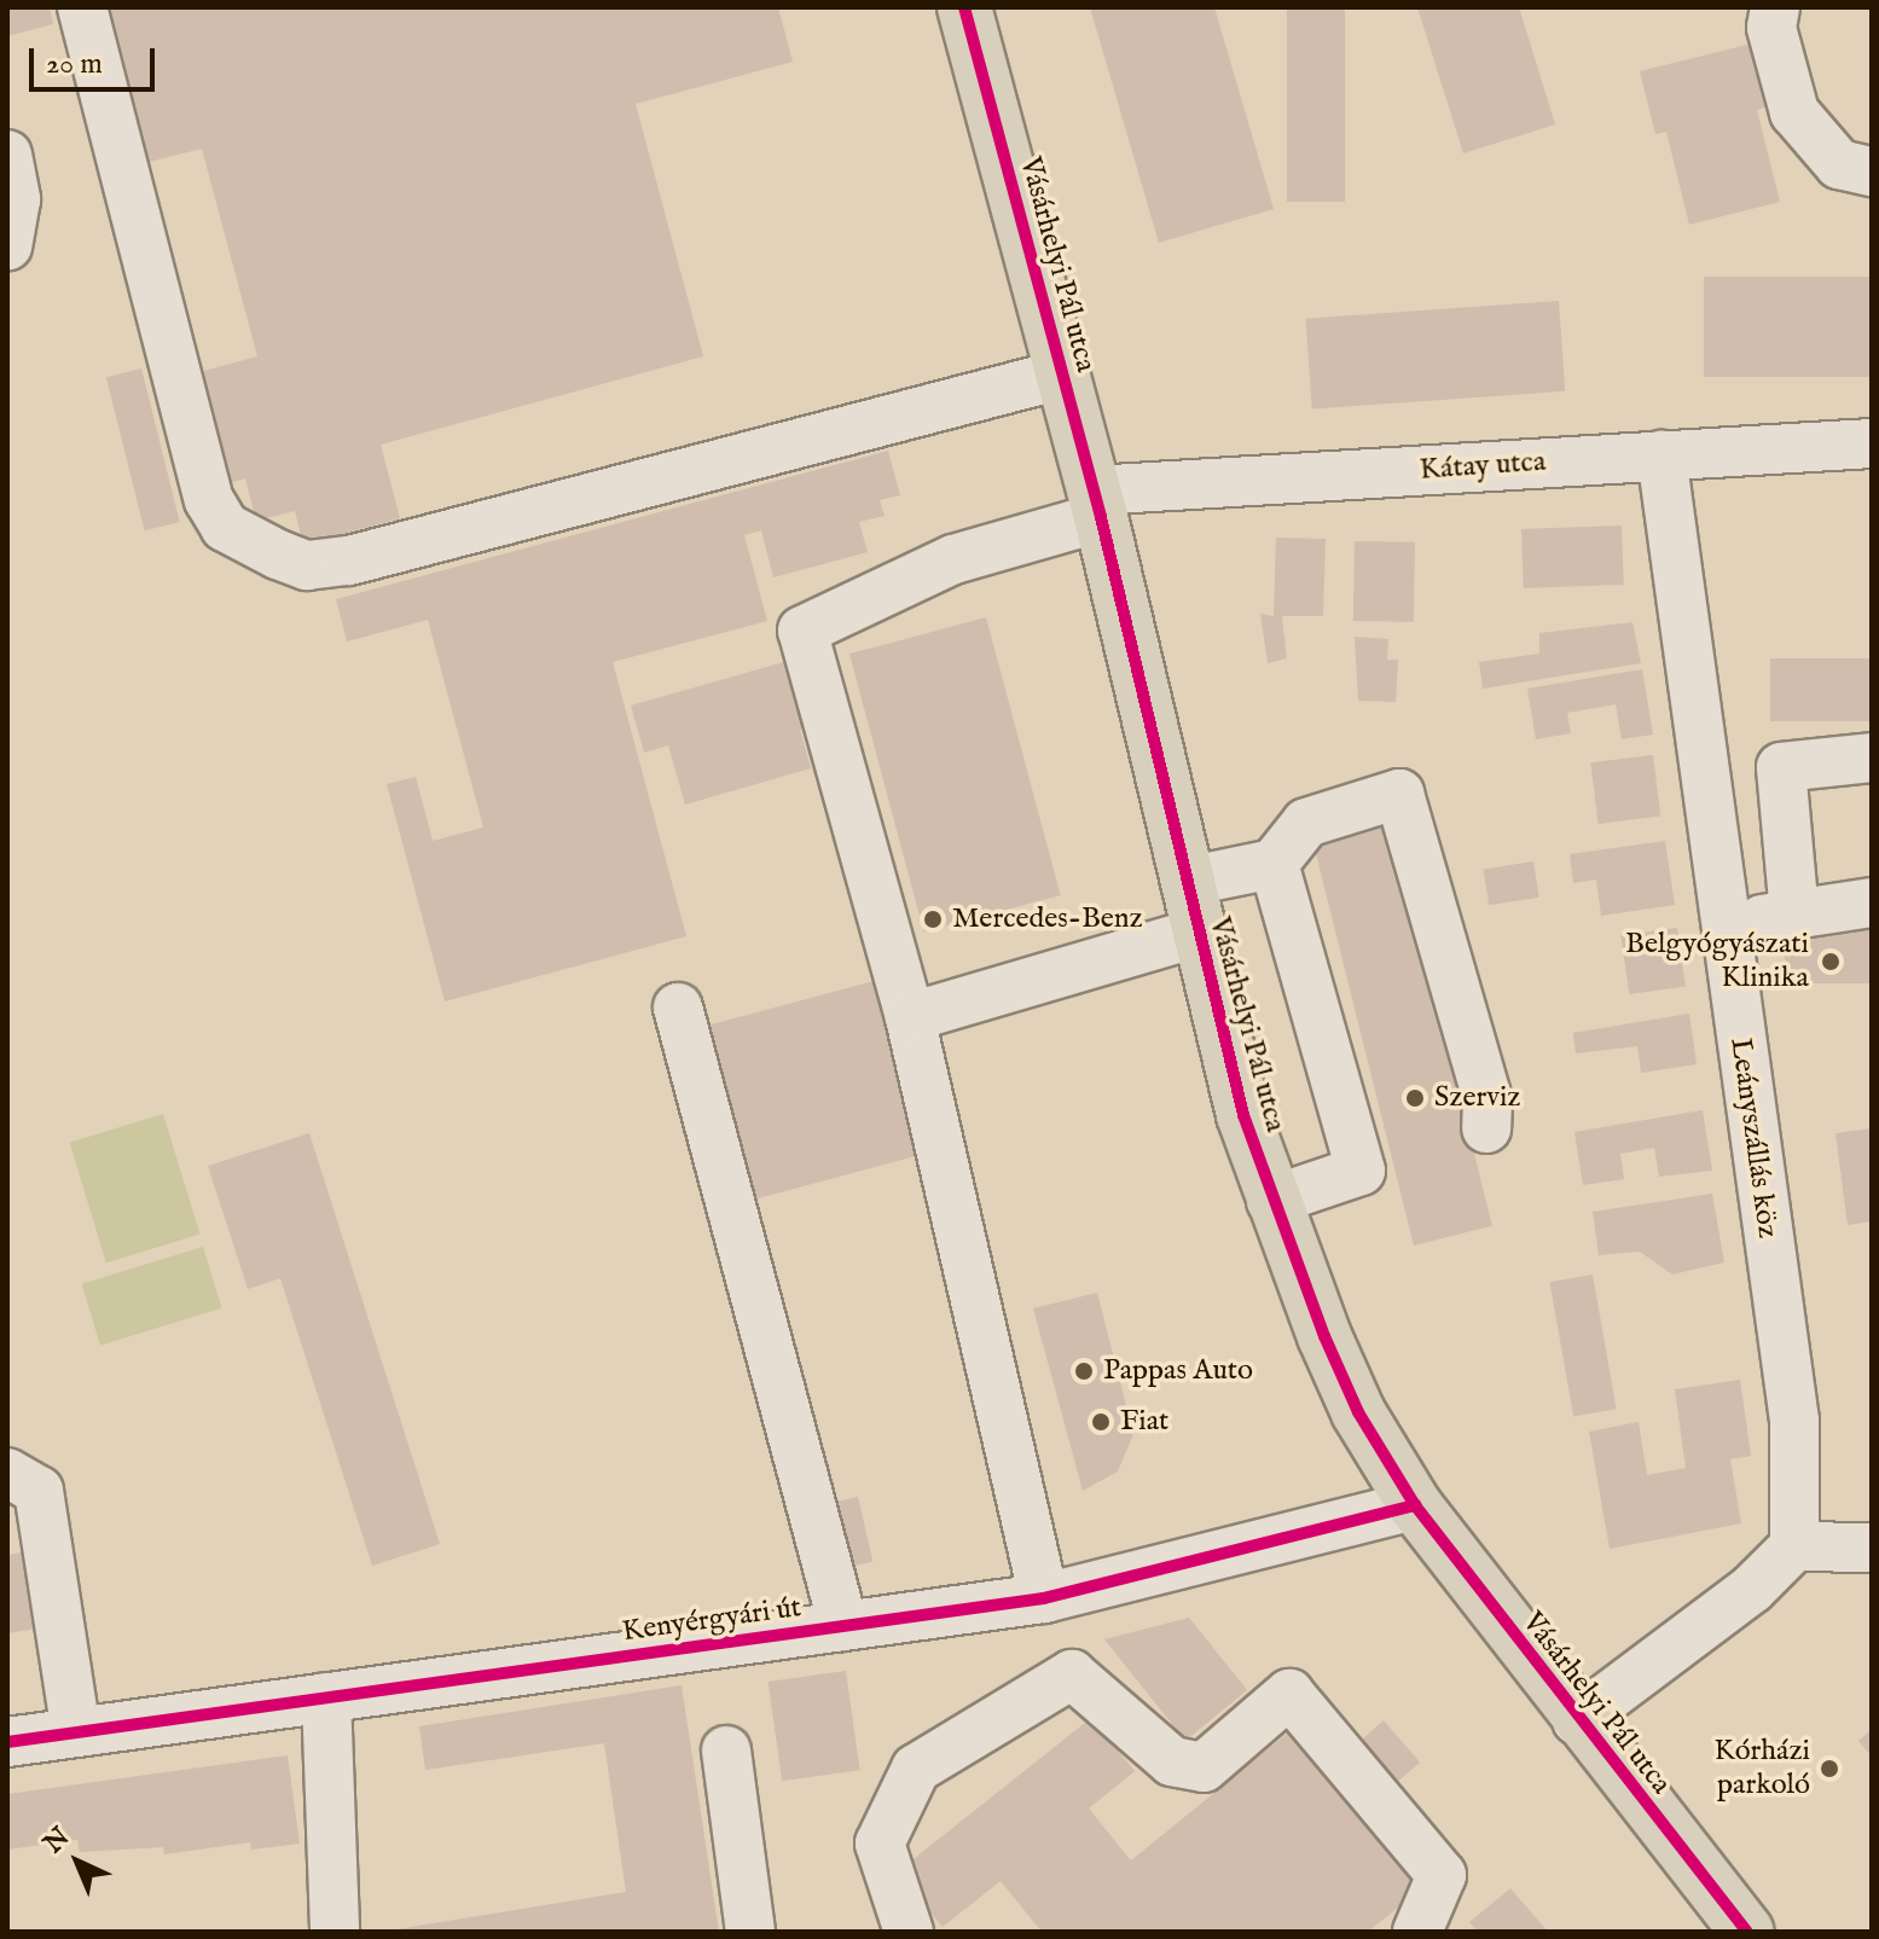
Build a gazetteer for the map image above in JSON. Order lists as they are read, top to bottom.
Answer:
{
  "streets": {
    "main road": ["Vásárhelyi Pál utca"],
    "street": ["Kátay utca", "Leányszállás köz", "Kenyérgyári út"]
  },
  "crossings": [
    ["Vásárhelyi Pál utca", "Kátay utca"],
    ["Vásárhelyi Pál utca", "Kenyérgyári út"],
    ["Kátay utca", "Leányszállás köz"]
  ],
  "places": [
    "Mercedes-Benz",
    "Belgyógyászati Klinika",
    "Szerviz",
    "Pappas Auto",
    "Fiat",
    "Kórházi parkoló"
  ],
  "scale_bar": "20 m",
  "north": "top left"
}
